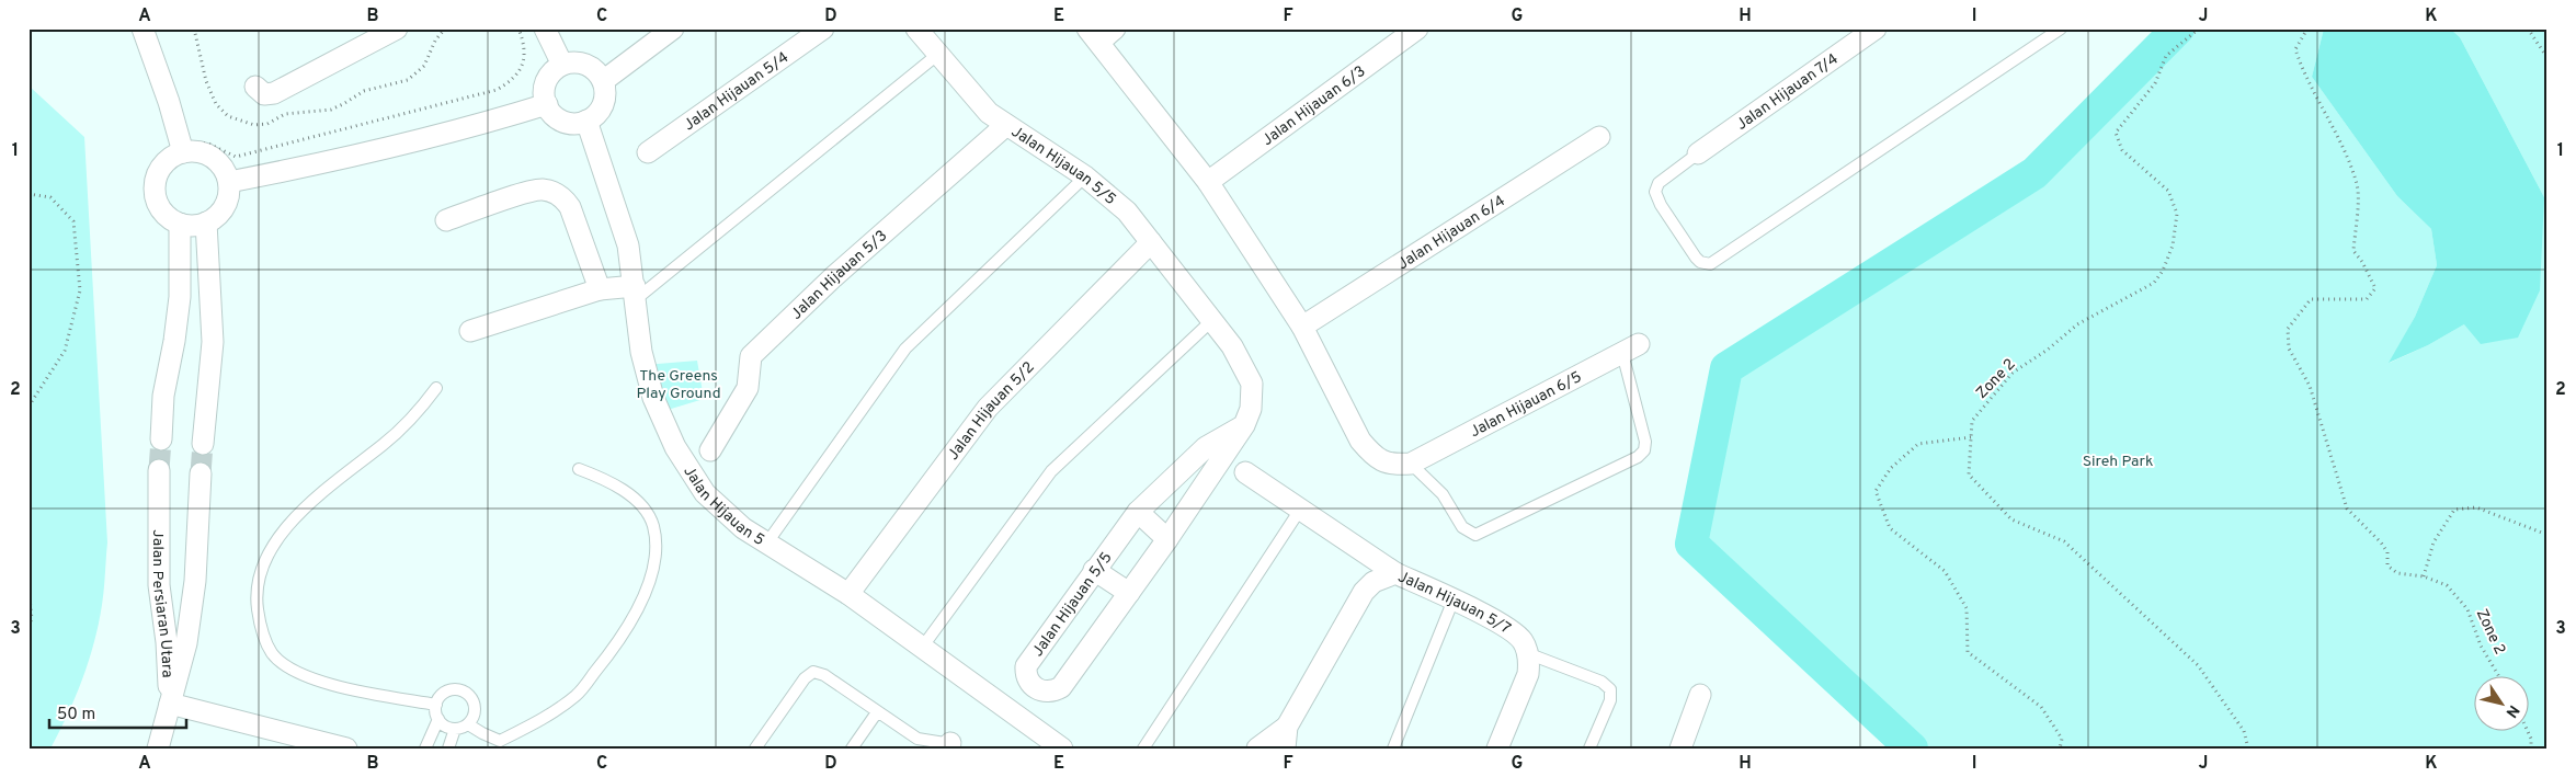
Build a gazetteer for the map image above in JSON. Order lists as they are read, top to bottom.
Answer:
{
  "streets": {
    "street": [
      "Jalan Hijauan 5/4",
      "Jalan Hijauan 7/4",
      "Jalan Hijauan 6/3",
      "Jalan Hijauan 5/5",
      "Jalan Hijauan 6/4",
      "Jalan Hijauan 5/3",
      "Jalan Hijauan 6/5",
      "Jalan Hijauan 5/2",
      "Jalan Hijauan 5",
      "Jalan Hijauan 5/7",
      "Jalan Persiaran Utara"
    ],
    "path": ["Zone 2"]
  },
  "crossings": [
    ["Jalan Hijauan 5/5", "Jalan Hijauan 5/3"],
    ["Jalan Hijauan 5/5", "Jalan Hijauan 5/2"],
    ["Jalan Hijauan 5/2", "Jalan Hijauan 5"]
  ],
  "parks": ["The Greens Play Ground", "Sireh Park"],
  "scale_bar": "50 m",
  "north": "bottom right",
  "grid": {
    "columns": [
      "A",
      "B",
      "C",
      "D",
      "E",
      "F",
      "G",
      "H",
      "I",
      "J",
      "K"
    ],
    "rows": ["1", "2", "3"]
  }
}
